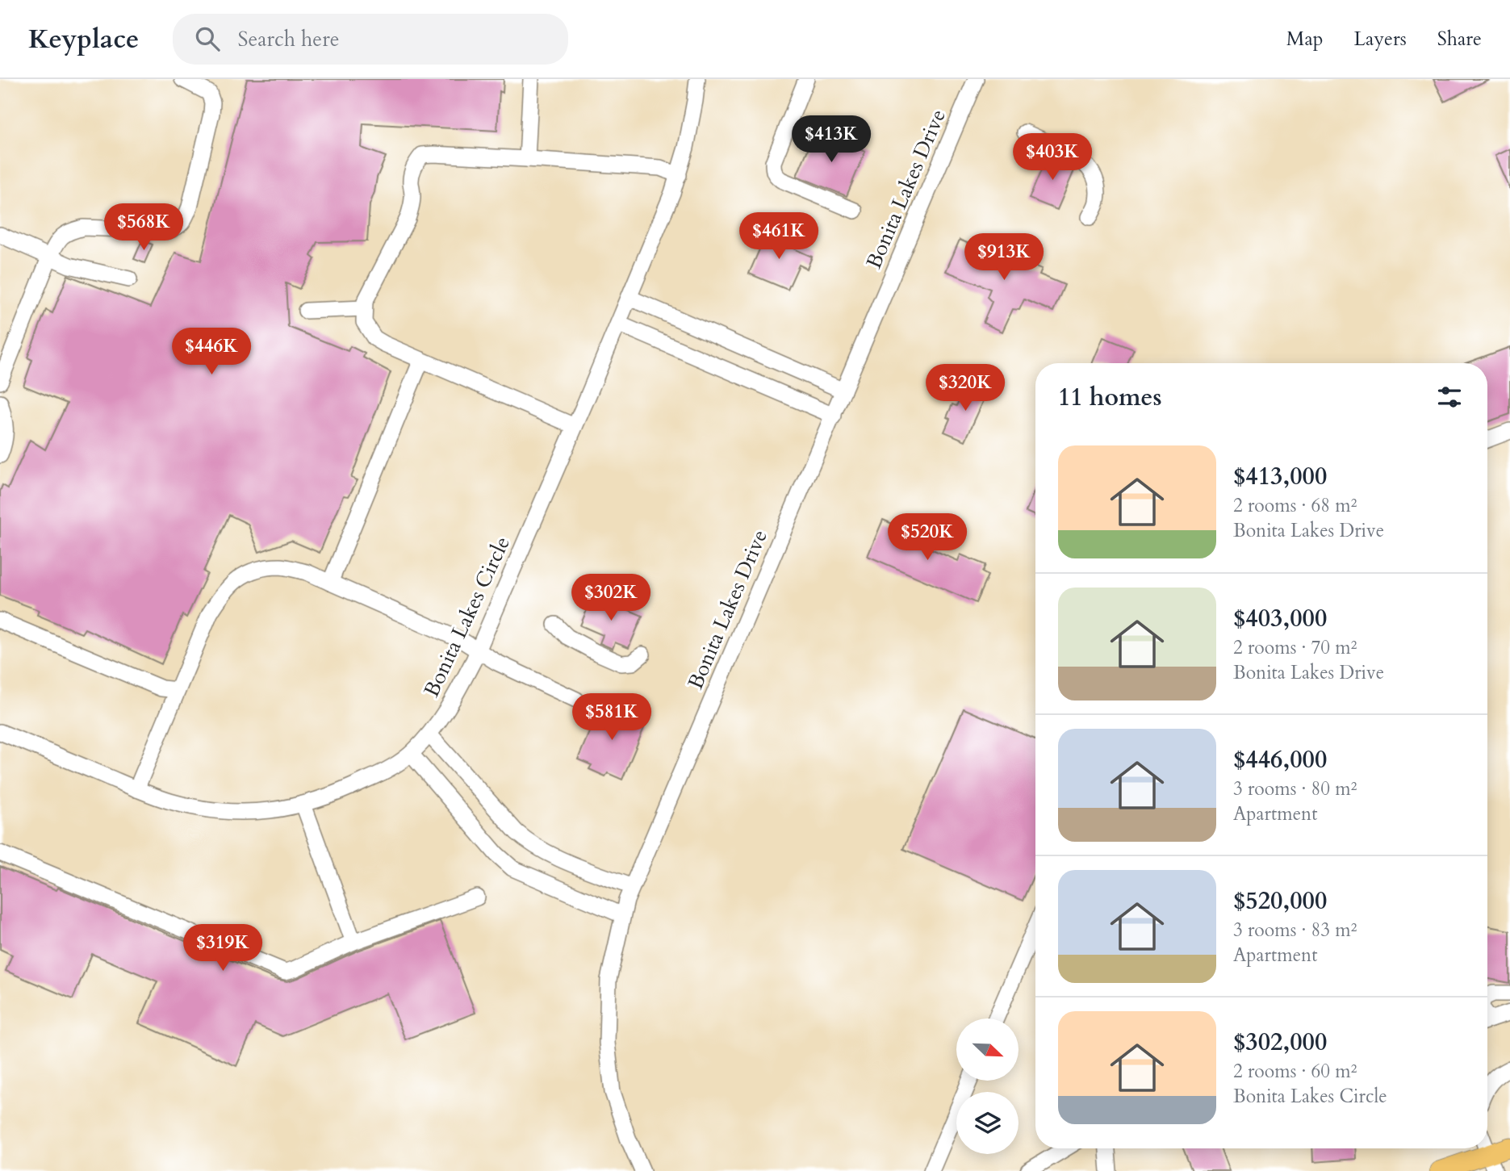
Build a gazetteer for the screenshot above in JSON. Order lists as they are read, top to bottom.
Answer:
{
  "streets": {
    "street": ["Bonita Lakes Drive", "Bonita Lakes Circle"]
  },
  "north": "bottom right",
  "page": {
    "header": "Keyplace",
    "search": "Search here",
    "nav": ["Map", "Layers", "Share"],
    "price": [
      "$413K",
      "$403K",
      "$568K",
      "$461K",
      "$913K",
      "$446K",
      "$320K",
      "$520K",
      "$302K",
      "$581K",
      "$319K"
    ],
    "heading": "11 homes",
    "list": [
      {
        "name": "$413,000",
        "note": "2 rooms · 68 m² · Bonita Lakes Drive"
      },
      {
        "name": "$403,000",
        "note": "2 rooms · 70 m² · Bonita Lakes Drive"
      },
      {
        "name": "$446,000",
        "note": "3 rooms · 80 m² · Apartment"
      },
      {
        "name": "$520,000",
        "note": "3 rooms · 83 m² · Apartment"
      },
      {
        "name": "$302,000",
        "note": "2 rooms · 60 m² · Bonita Lakes Circle"
      }
    ]
  }
}
